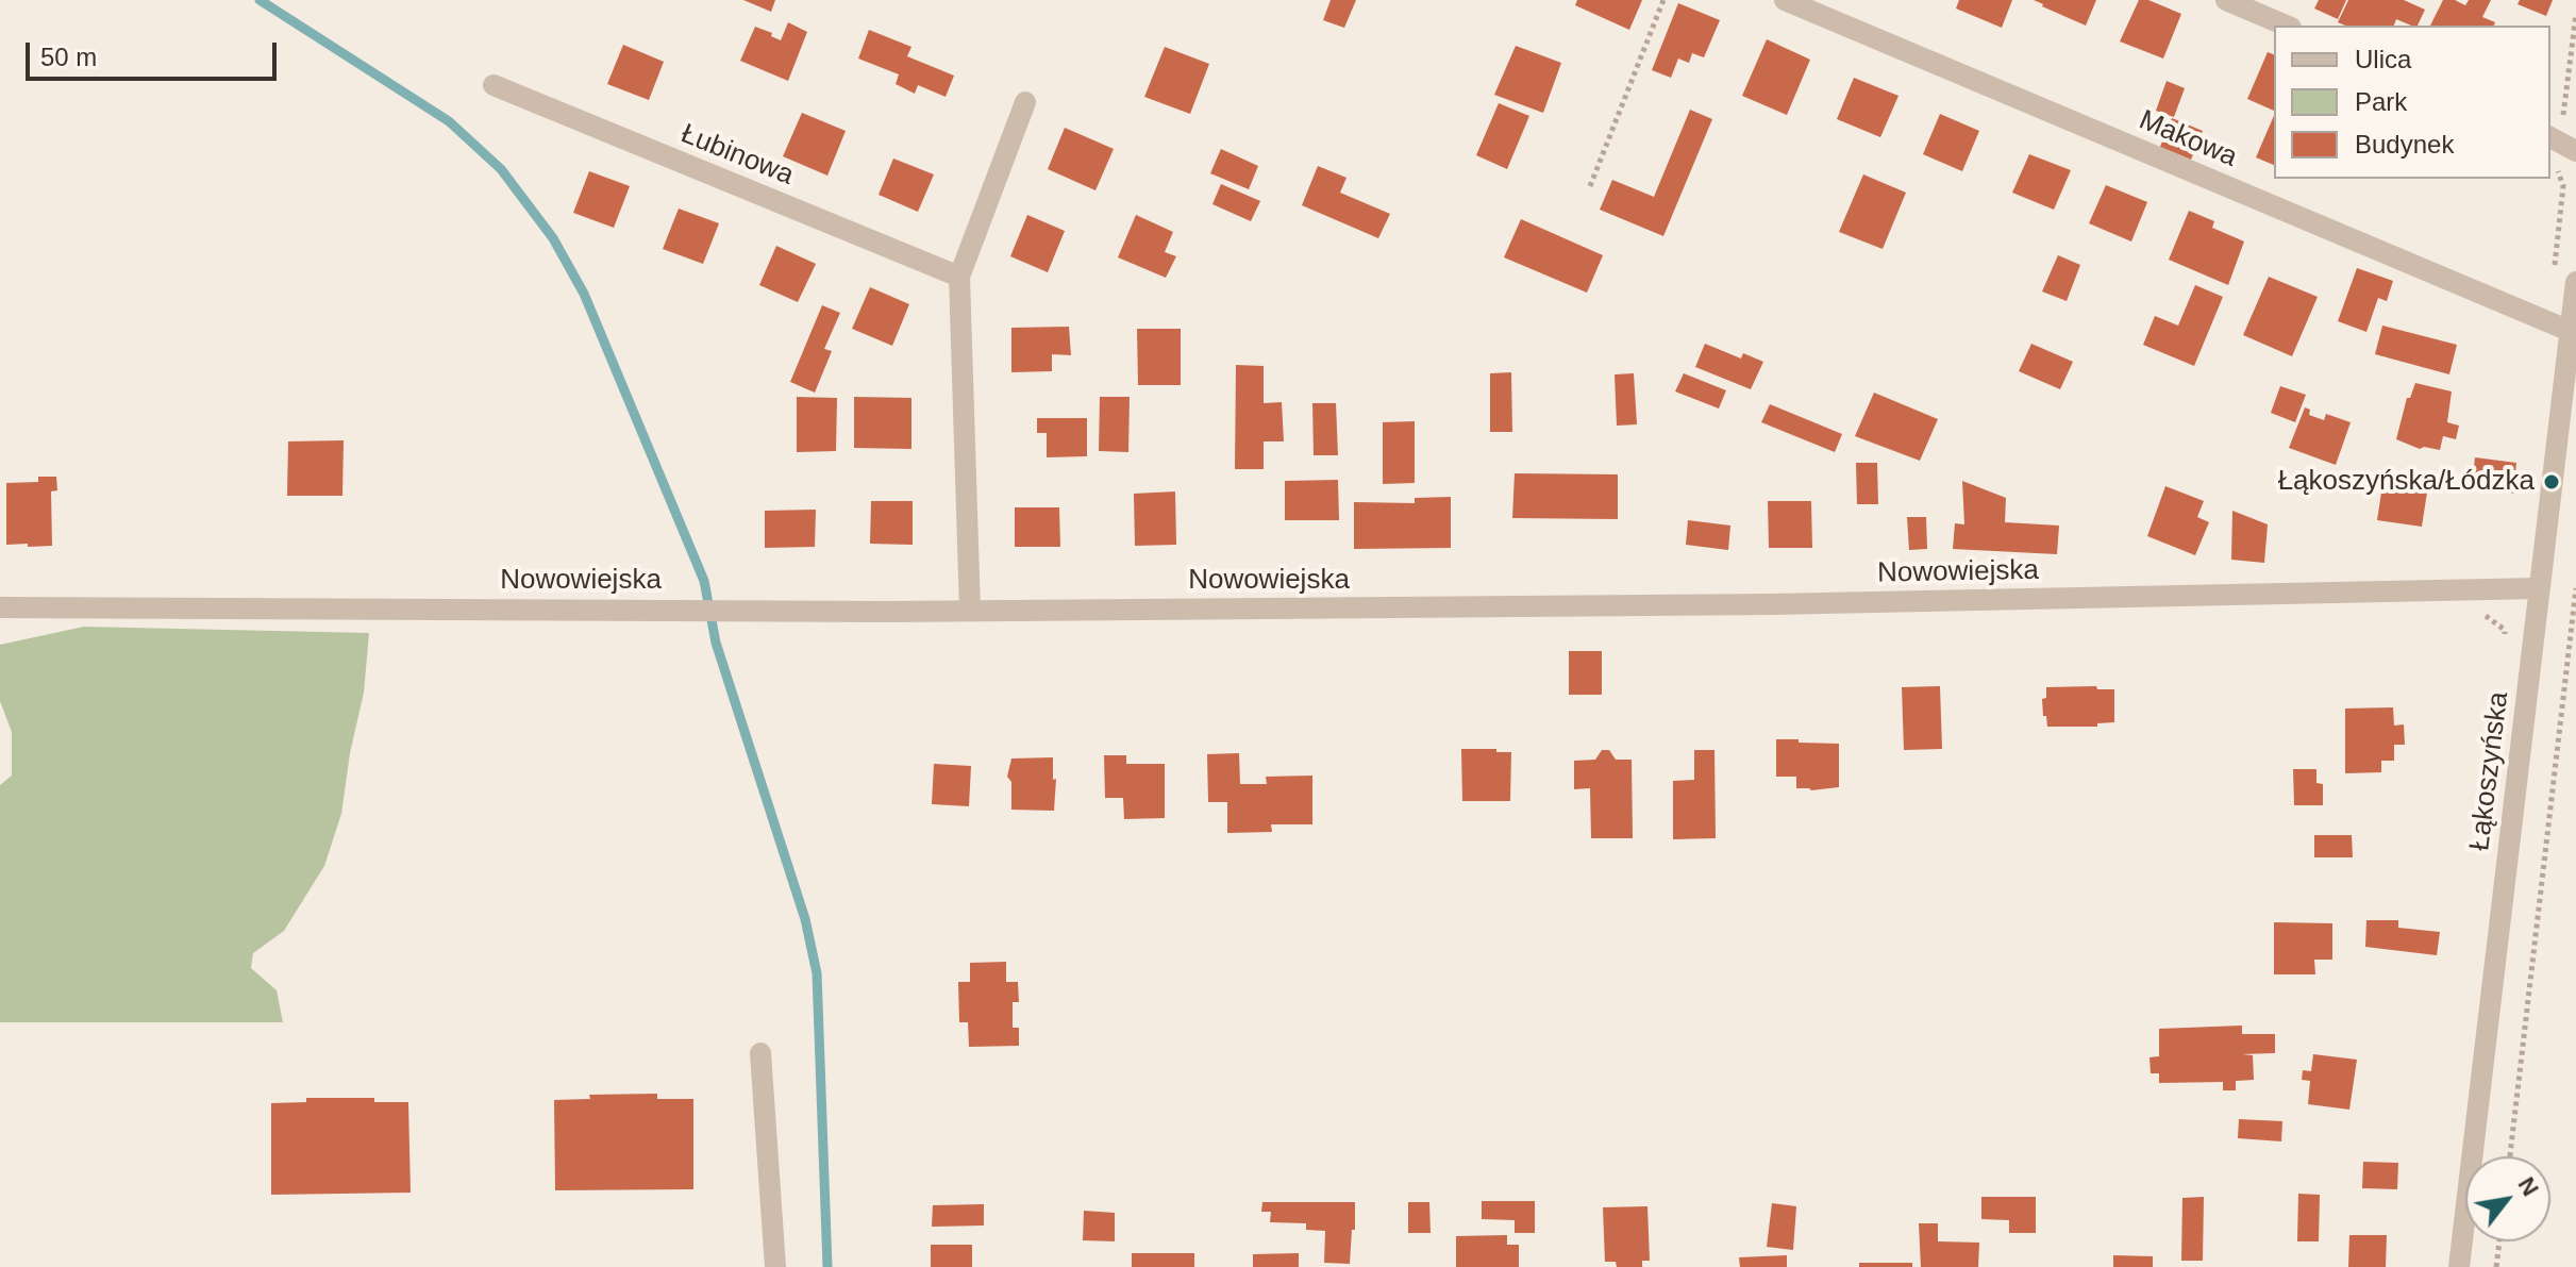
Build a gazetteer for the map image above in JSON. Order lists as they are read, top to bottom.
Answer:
{
  "streets": {
    "street": [
      "Makowa",
      "Łubinowa",
      "Nowowiejska",
      "Łąkoszyńska"
    ]
  },
  "crossings": [
    ["Makowa", "Łąkoszyńska"],
    ["Nowowiejska", "Łąkoszyńska"]
  ],
  "places": ["Łąkoszyńska/Łódzka"],
  "legend": ["Ulica", "Park", "Budynek"],
  "scale_bar": "50 m",
  "north": "top right"
}
